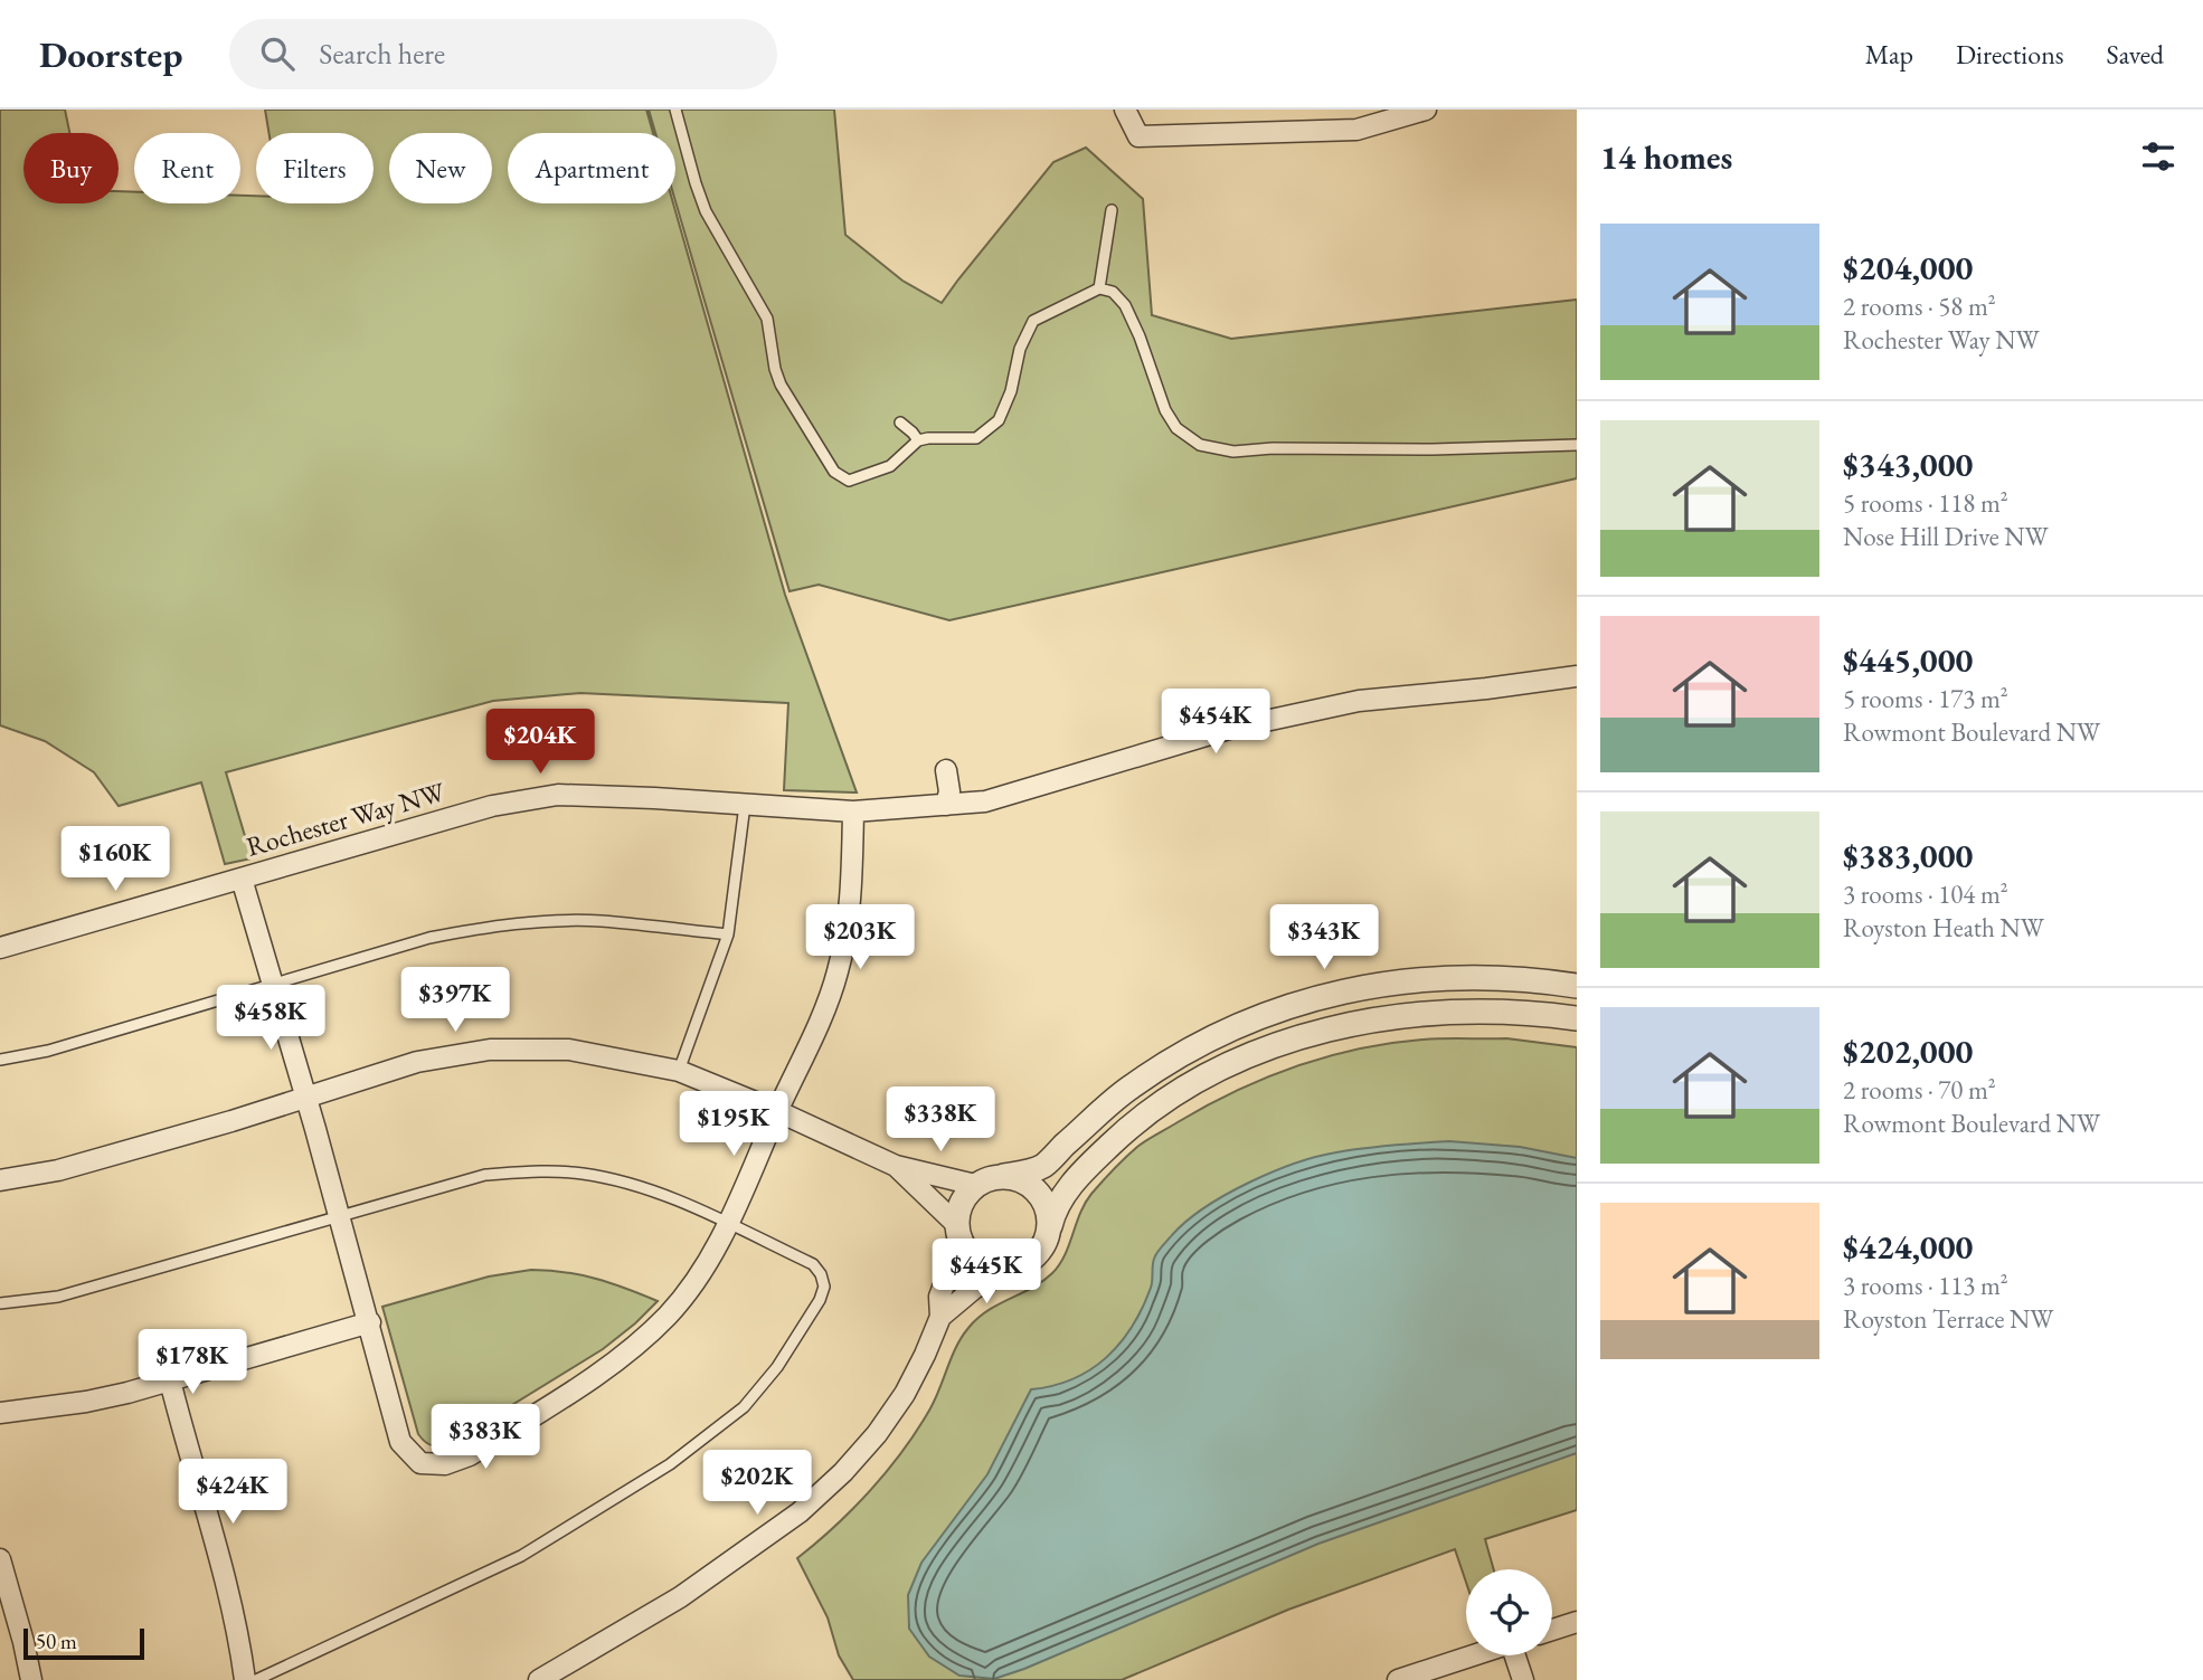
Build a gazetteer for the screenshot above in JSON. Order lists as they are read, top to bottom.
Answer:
{
  "streets": {
    "street": ["Rochester Way NW"]
  },
  "scale_bar": "50 m",
  "page": {
    "header": "Doorstep",
    "search": "Search here",
    "nav": ["Map", "Directions", "Saved"],
    "heading": "14 homes",
    "chip": [
      "Buy",
      "Rent",
      "Filters",
      "New",
      "Apartment"
    ],
    "list": [
      {
        "name": "$204,000",
        "note": "2 rooms · 58 m² · Rochester Way NW"
      },
      {
        "name": "$343,000",
        "note": "5 rooms · 118 m² · Nose Hill Drive NW"
      },
      {
        "name": "$445,000",
        "note": "5 rooms · 173 m² · Rowmont Boulevard NW"
      },
      {
        "name": "$383,000",
        "note": "3 rooms · 104 m² · Royston Heath NW"
      },
      {
        "name": "$202,000",
        "note": "2 rooms · 70 m² · Rowmont Boulevard NW"
      },
      {
        "name": "$424,000",
        "note": "3 rooms · 113 m² · Royston Terrace NW"
      }
    ],
    "price": [
      "$454K",
      "$204K",
      "$160K",
      "$203K",
      "$343K",
      "$397K",
      "$458K",
      "$338K",
      "$195K",
      "$445K",
      "$178K",
      "$383K",
      "$202K",
      "$424K"
    ],
    "scale": "50 m"
  }
}
